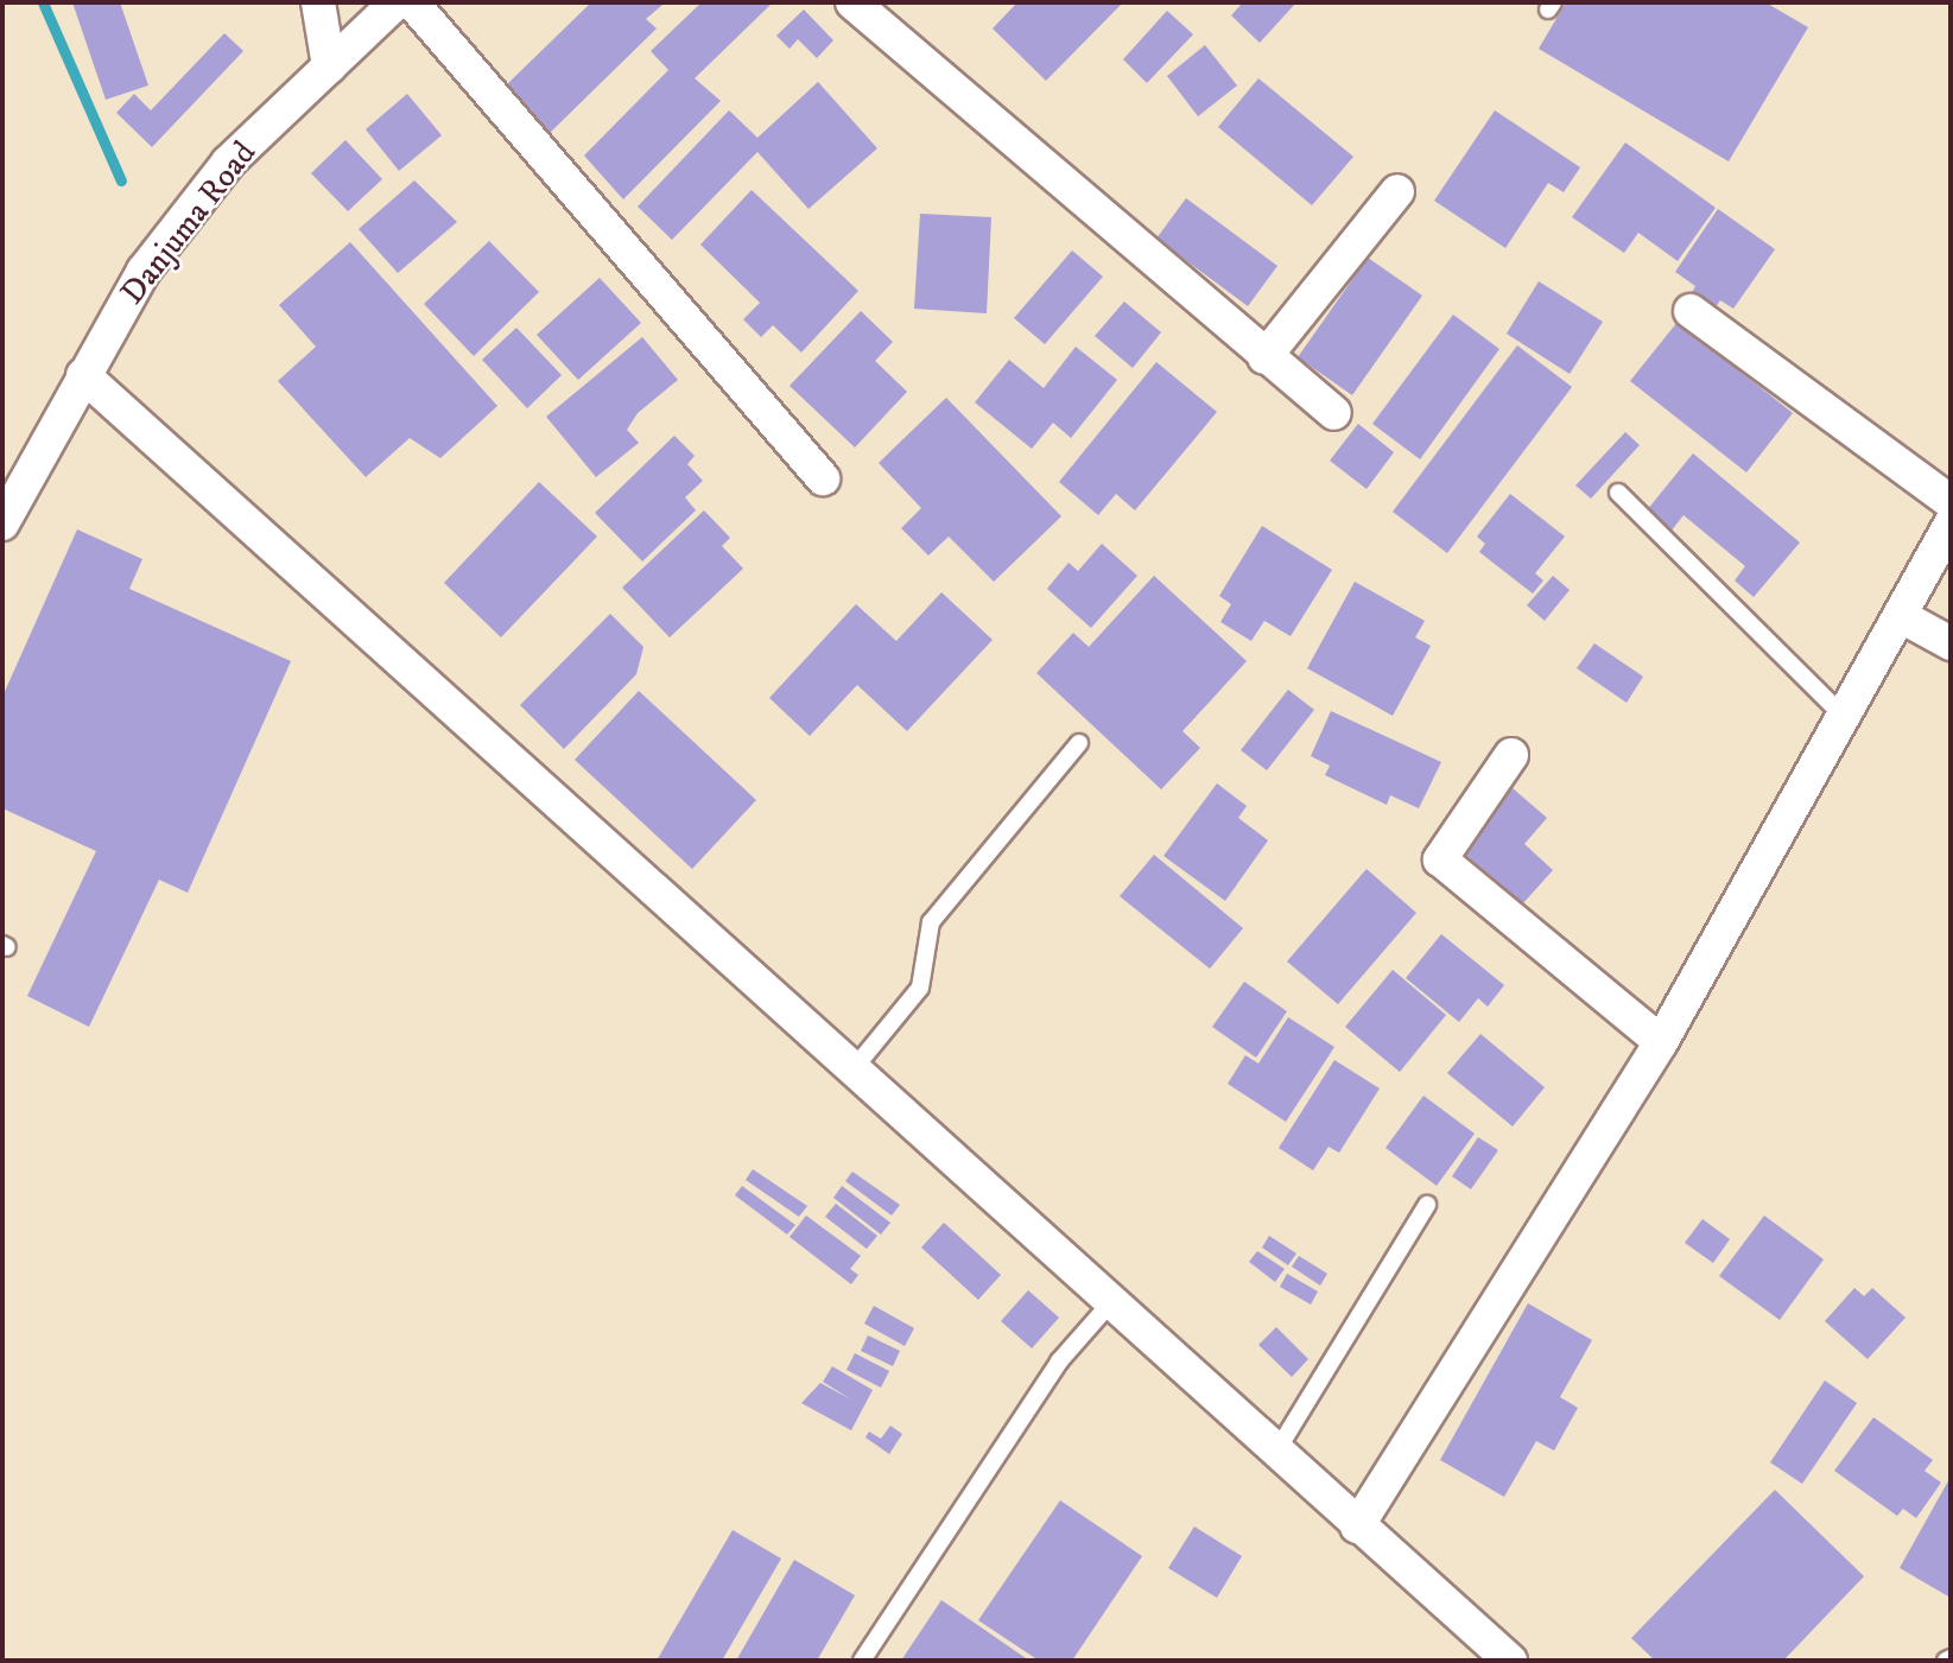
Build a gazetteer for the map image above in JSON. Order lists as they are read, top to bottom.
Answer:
{
  "streets": {
    "street": ["Danjuma Road"]
  }
}
